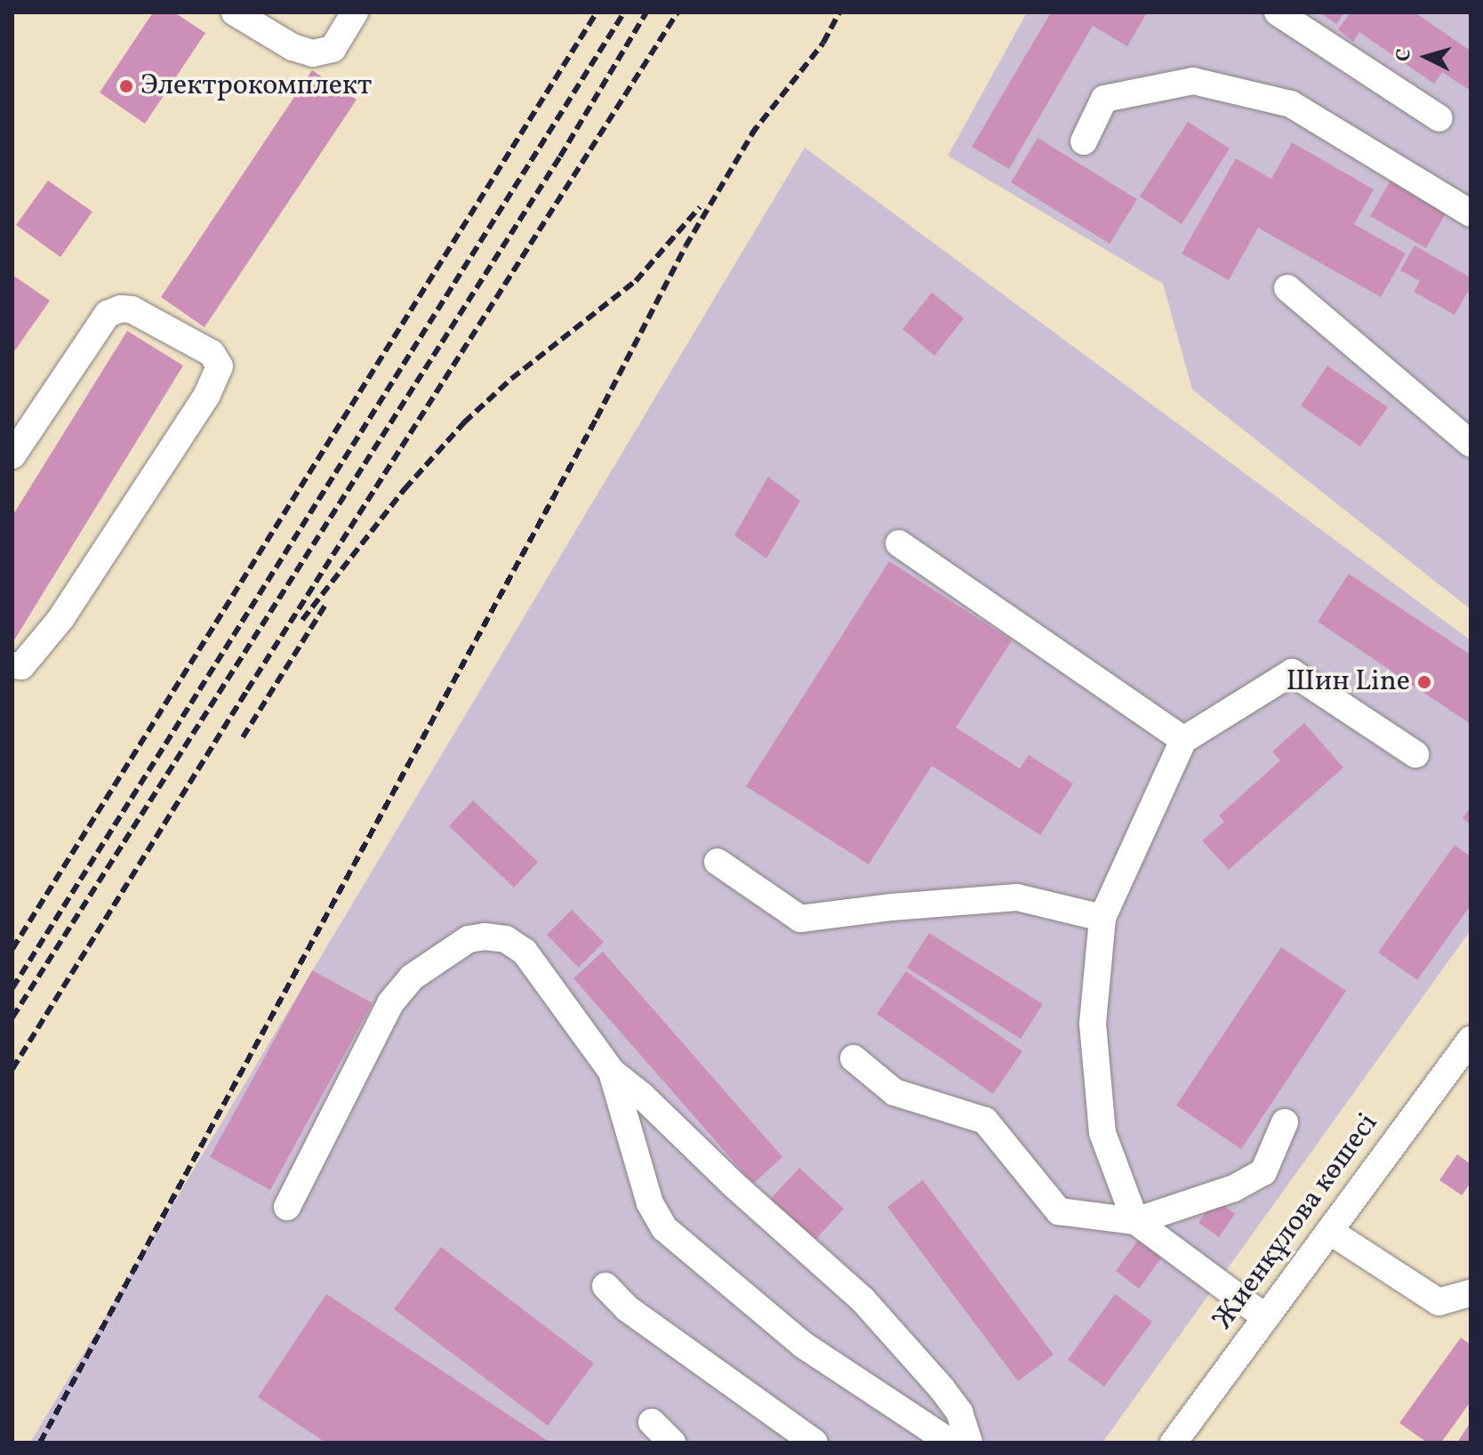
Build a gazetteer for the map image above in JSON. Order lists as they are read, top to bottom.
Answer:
{
  "streets": {
    "street": ["Жиенқұлова көшесі"]
  },
  "places": ["Электрокомплект", "Шин Line"],
  "north": "left"
}
